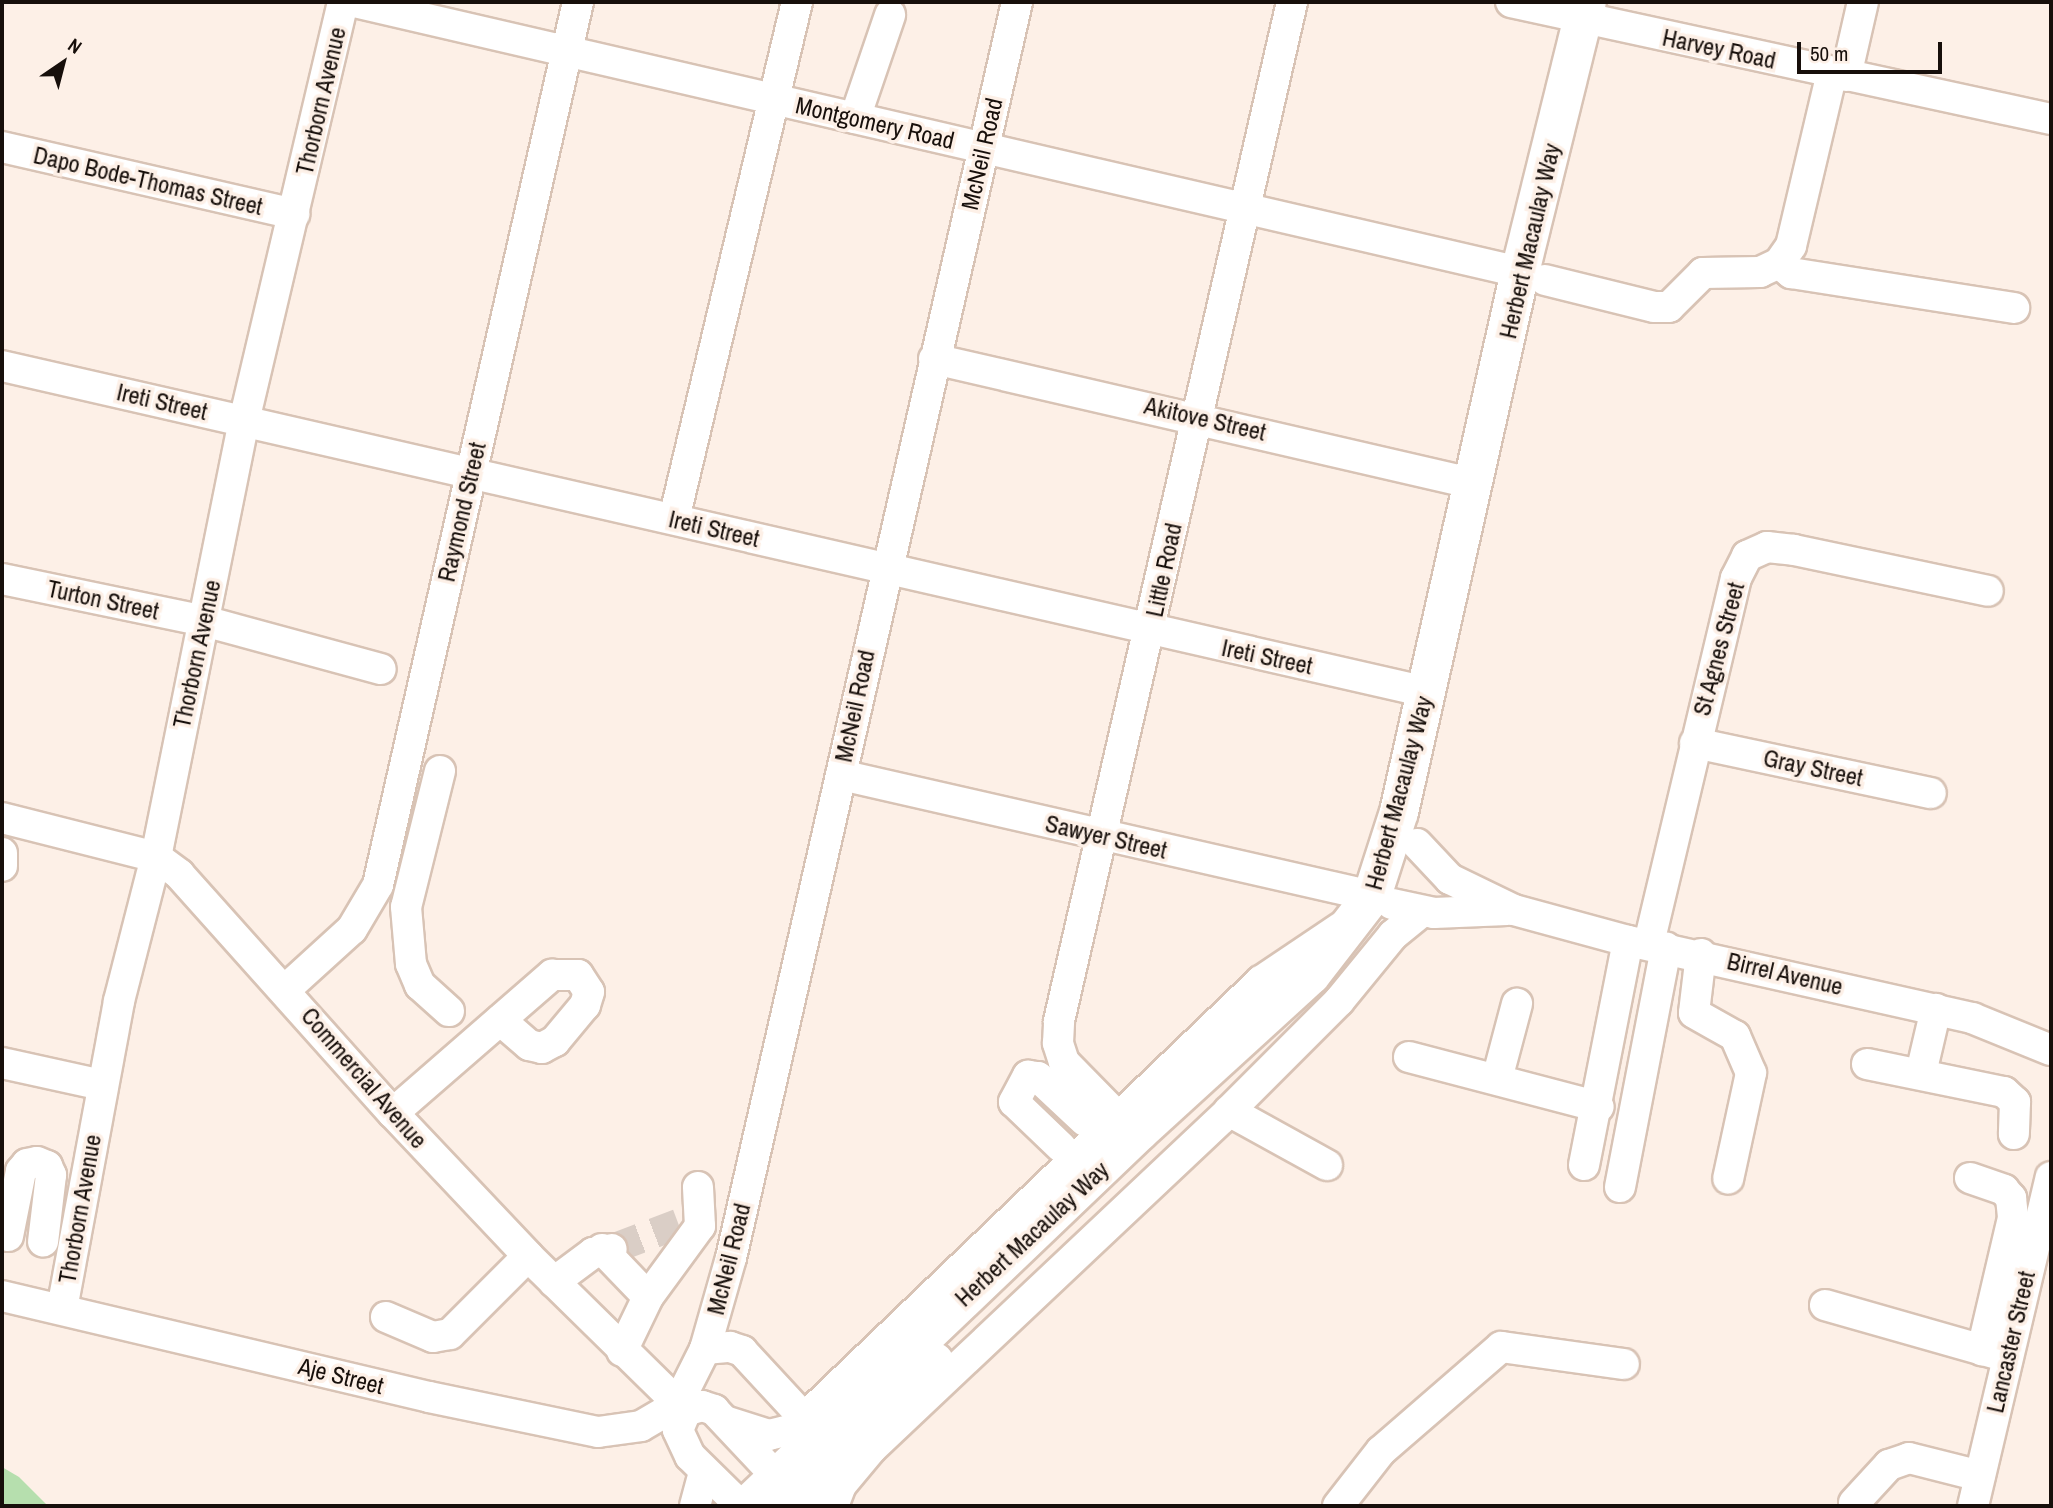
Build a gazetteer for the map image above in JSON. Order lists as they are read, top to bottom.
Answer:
{
  "streets": {
    "highway": ["Herbert Macaulay Way"],
    "street": [
      "Harvey Road",
      "Thorborn Avenue",
      "Montgomery Road",
      "McNeil Road",
      "Dapo Bode-Thomas Street",
      "Ireti Street",
      "Akitove Street",
      "Raymond Street",
      "Little Road",
      "Turton Street",
      "St Agnes Street",
      "Gray Street",
      "Sawyer Street",
      "Birrel Avenue",
      "Commercial Avenue",
      "Lancaster Street",
      "Aje Street"
    ]
  },
  "crossings": [
    ["Harvey Road", "Herbert Macaulay Way"],
    ["Thorborn Avenue", "Dapo Bode-Thomas Street"],
    ["Thorborn Avenue", "Ireti Street"],
    ["Thorborn Avenue", "Turton Street"],
    ["Thorborn Avenue", "Commercial Avenue"],
    ["Thorborn Avenue", "Aje Street"],
    ["Montgomery Road", "McNeil Road"],
    ["Montgomery Road", "Herbert Macaulay Way"],
    ["Montgomery Road", "Raymond Street"],
    ["Montgomery Road", "Little Road"],
    ["McNeil Road", "Ireti Street"],
    ["McNeil Road", "Akitove Street"],
    ["McNeil Road", "Sawyer Street"],
    ["McNeil Road", "Commercial Avenue"],
    ["McNeil Road", "Aje Street"],
    ["Herbert Macaulay Way", "Ireti Street"],
    ["Herbert Macaulay Way", "Akitove Street"],
    ["Herbert Macaulay Way", "Sawyer Street"],
    ["Ireti Street", "Raymond Street"],
    ["Ireti Street", "Little Road"],
    ["Akitove Street", "Little Road"],
    ["Raymond Street", "Commercial Avenue"],
    ["Little Road", "Sawyer Street"],
    ["St Agnes Street", "Gray Street"],
    ["St Agnes Street", "Birrel Avenue"],
    ["Sawyer Street", "Birrel Avenue"],
    ["Commercial Avenue", "Aje Street"]
  ],
  "scale_bar": "50 m",
  "north": "top right"
}
